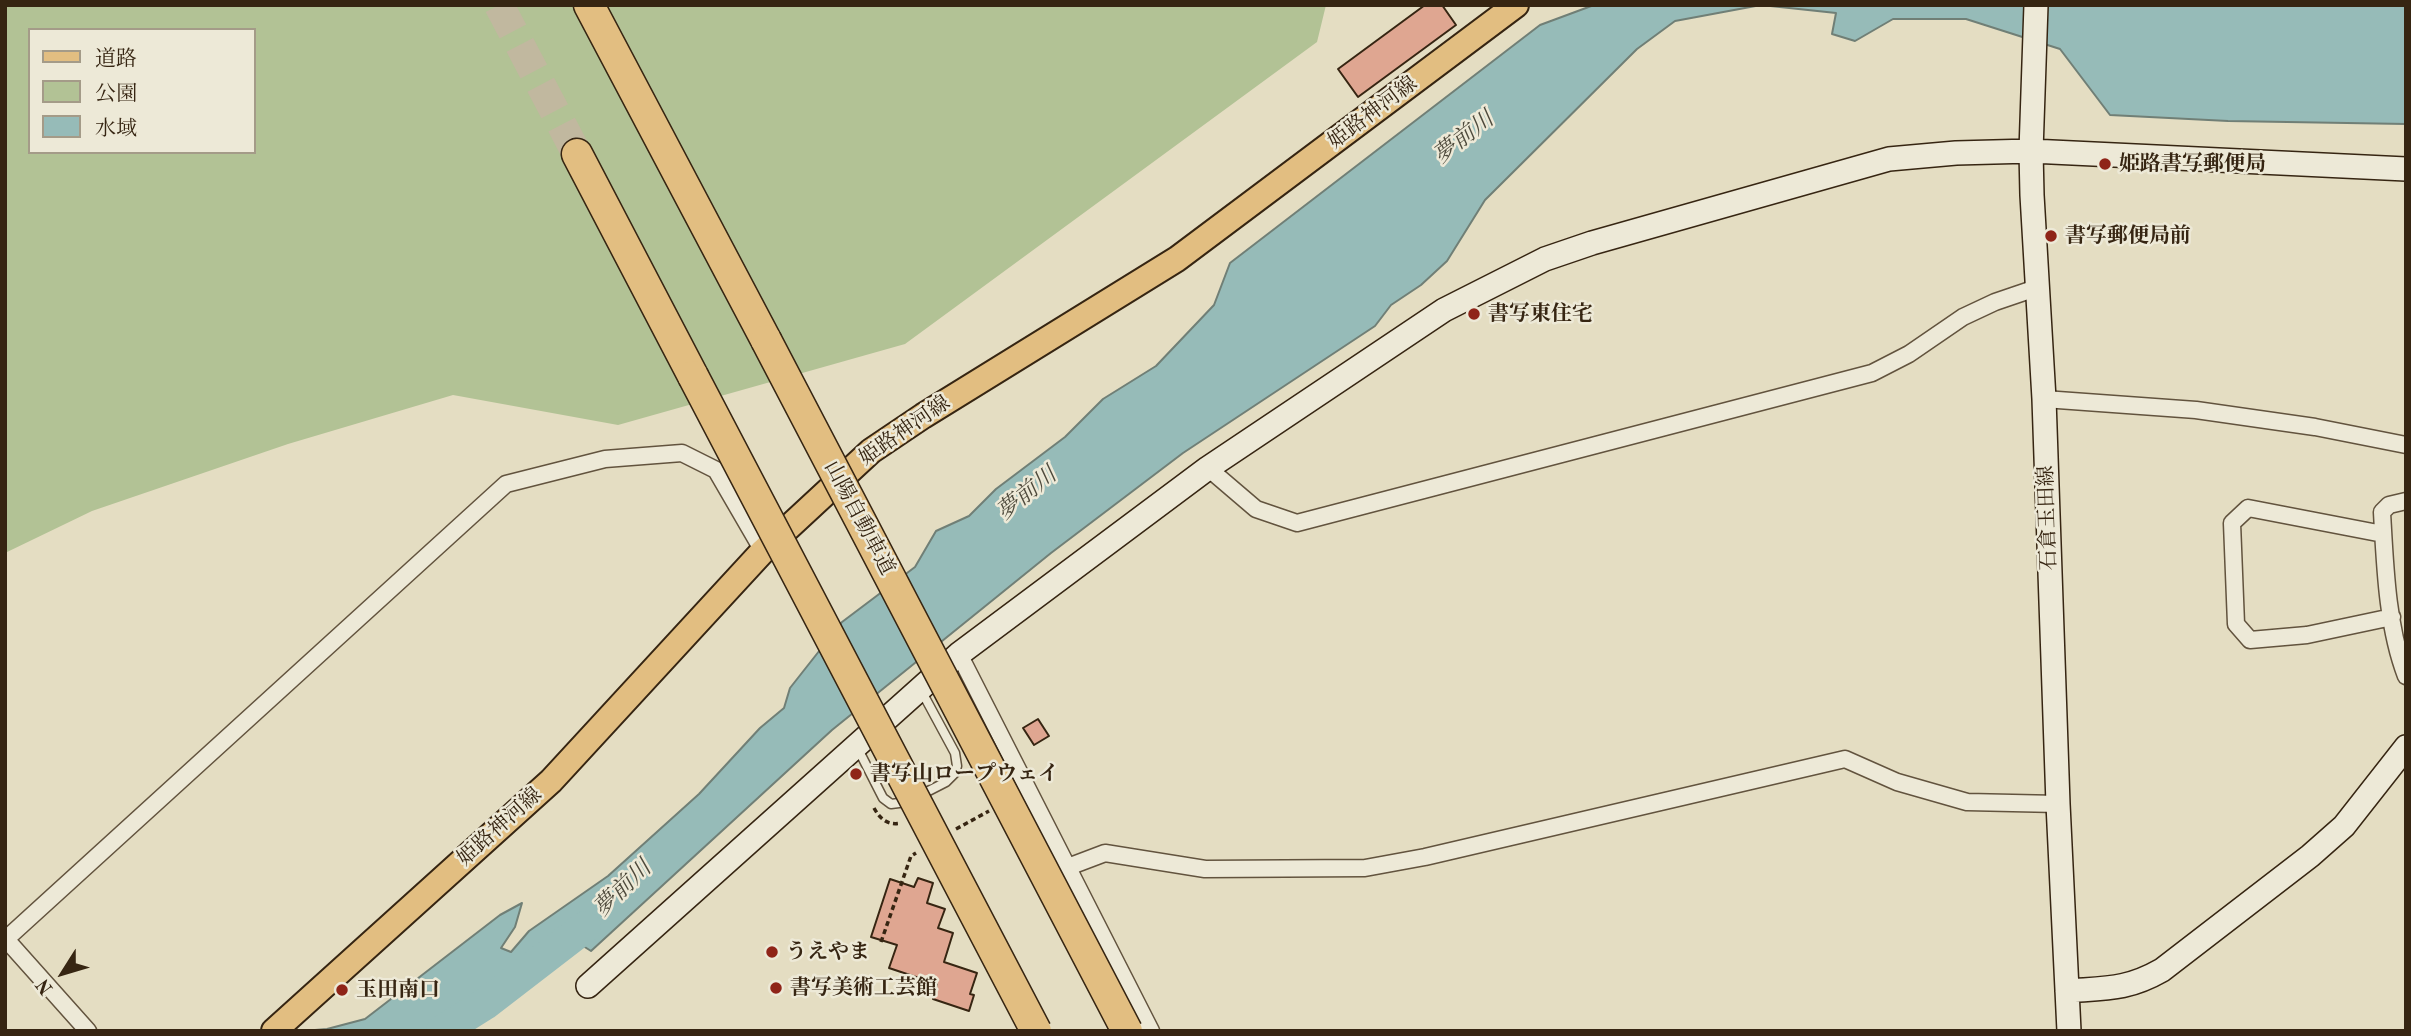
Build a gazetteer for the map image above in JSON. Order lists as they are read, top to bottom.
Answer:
{
  "streets": {
    "highway": ["山陽自動車道"],
    "main road": ["姫路神河線"],
    "street": ["石倉玉田線"]
  },
  "water": ["夢前川"],
  "places": [
    "姫路書写郵便局",
    "書写郵便局前",
    "書写東住宅",
    "書写山ロープウェイ",
    "うえやま",
    "書写美術工芸館",
    "玉田南口"
  ],
  "legend": ["道路", "公園", "水域"],
  "north": "bottom left"
}
